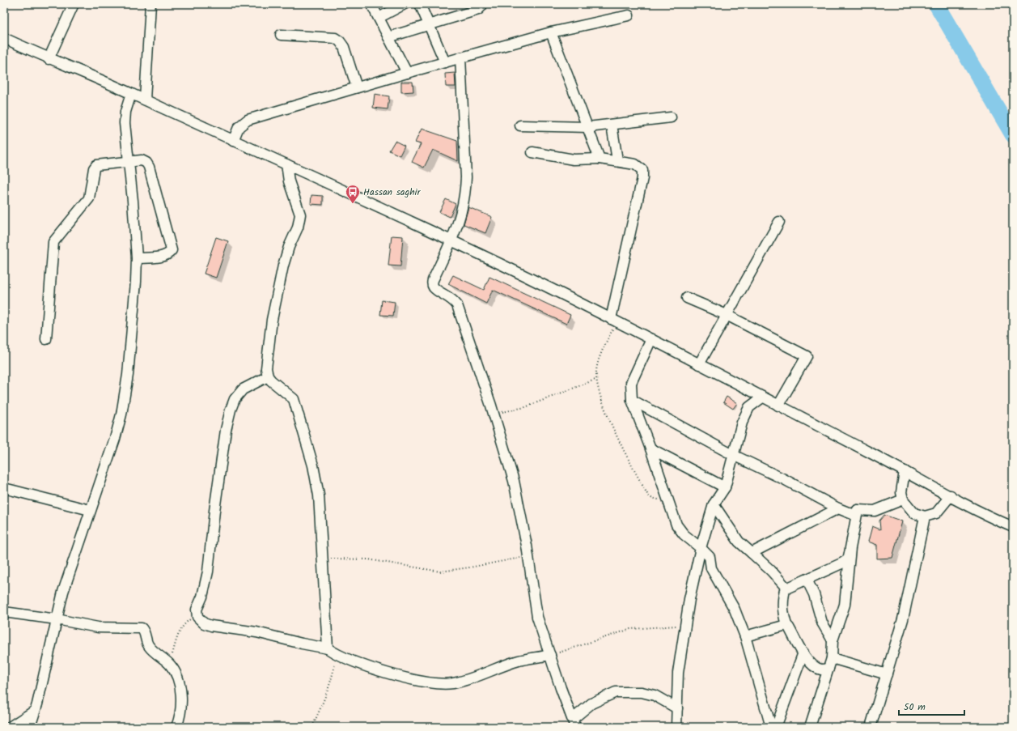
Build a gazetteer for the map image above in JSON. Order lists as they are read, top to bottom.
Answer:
{
  "places": {
    "bus stop": ["Hassan saghir"]
  },
  "scale_bar": "50 m"
}
